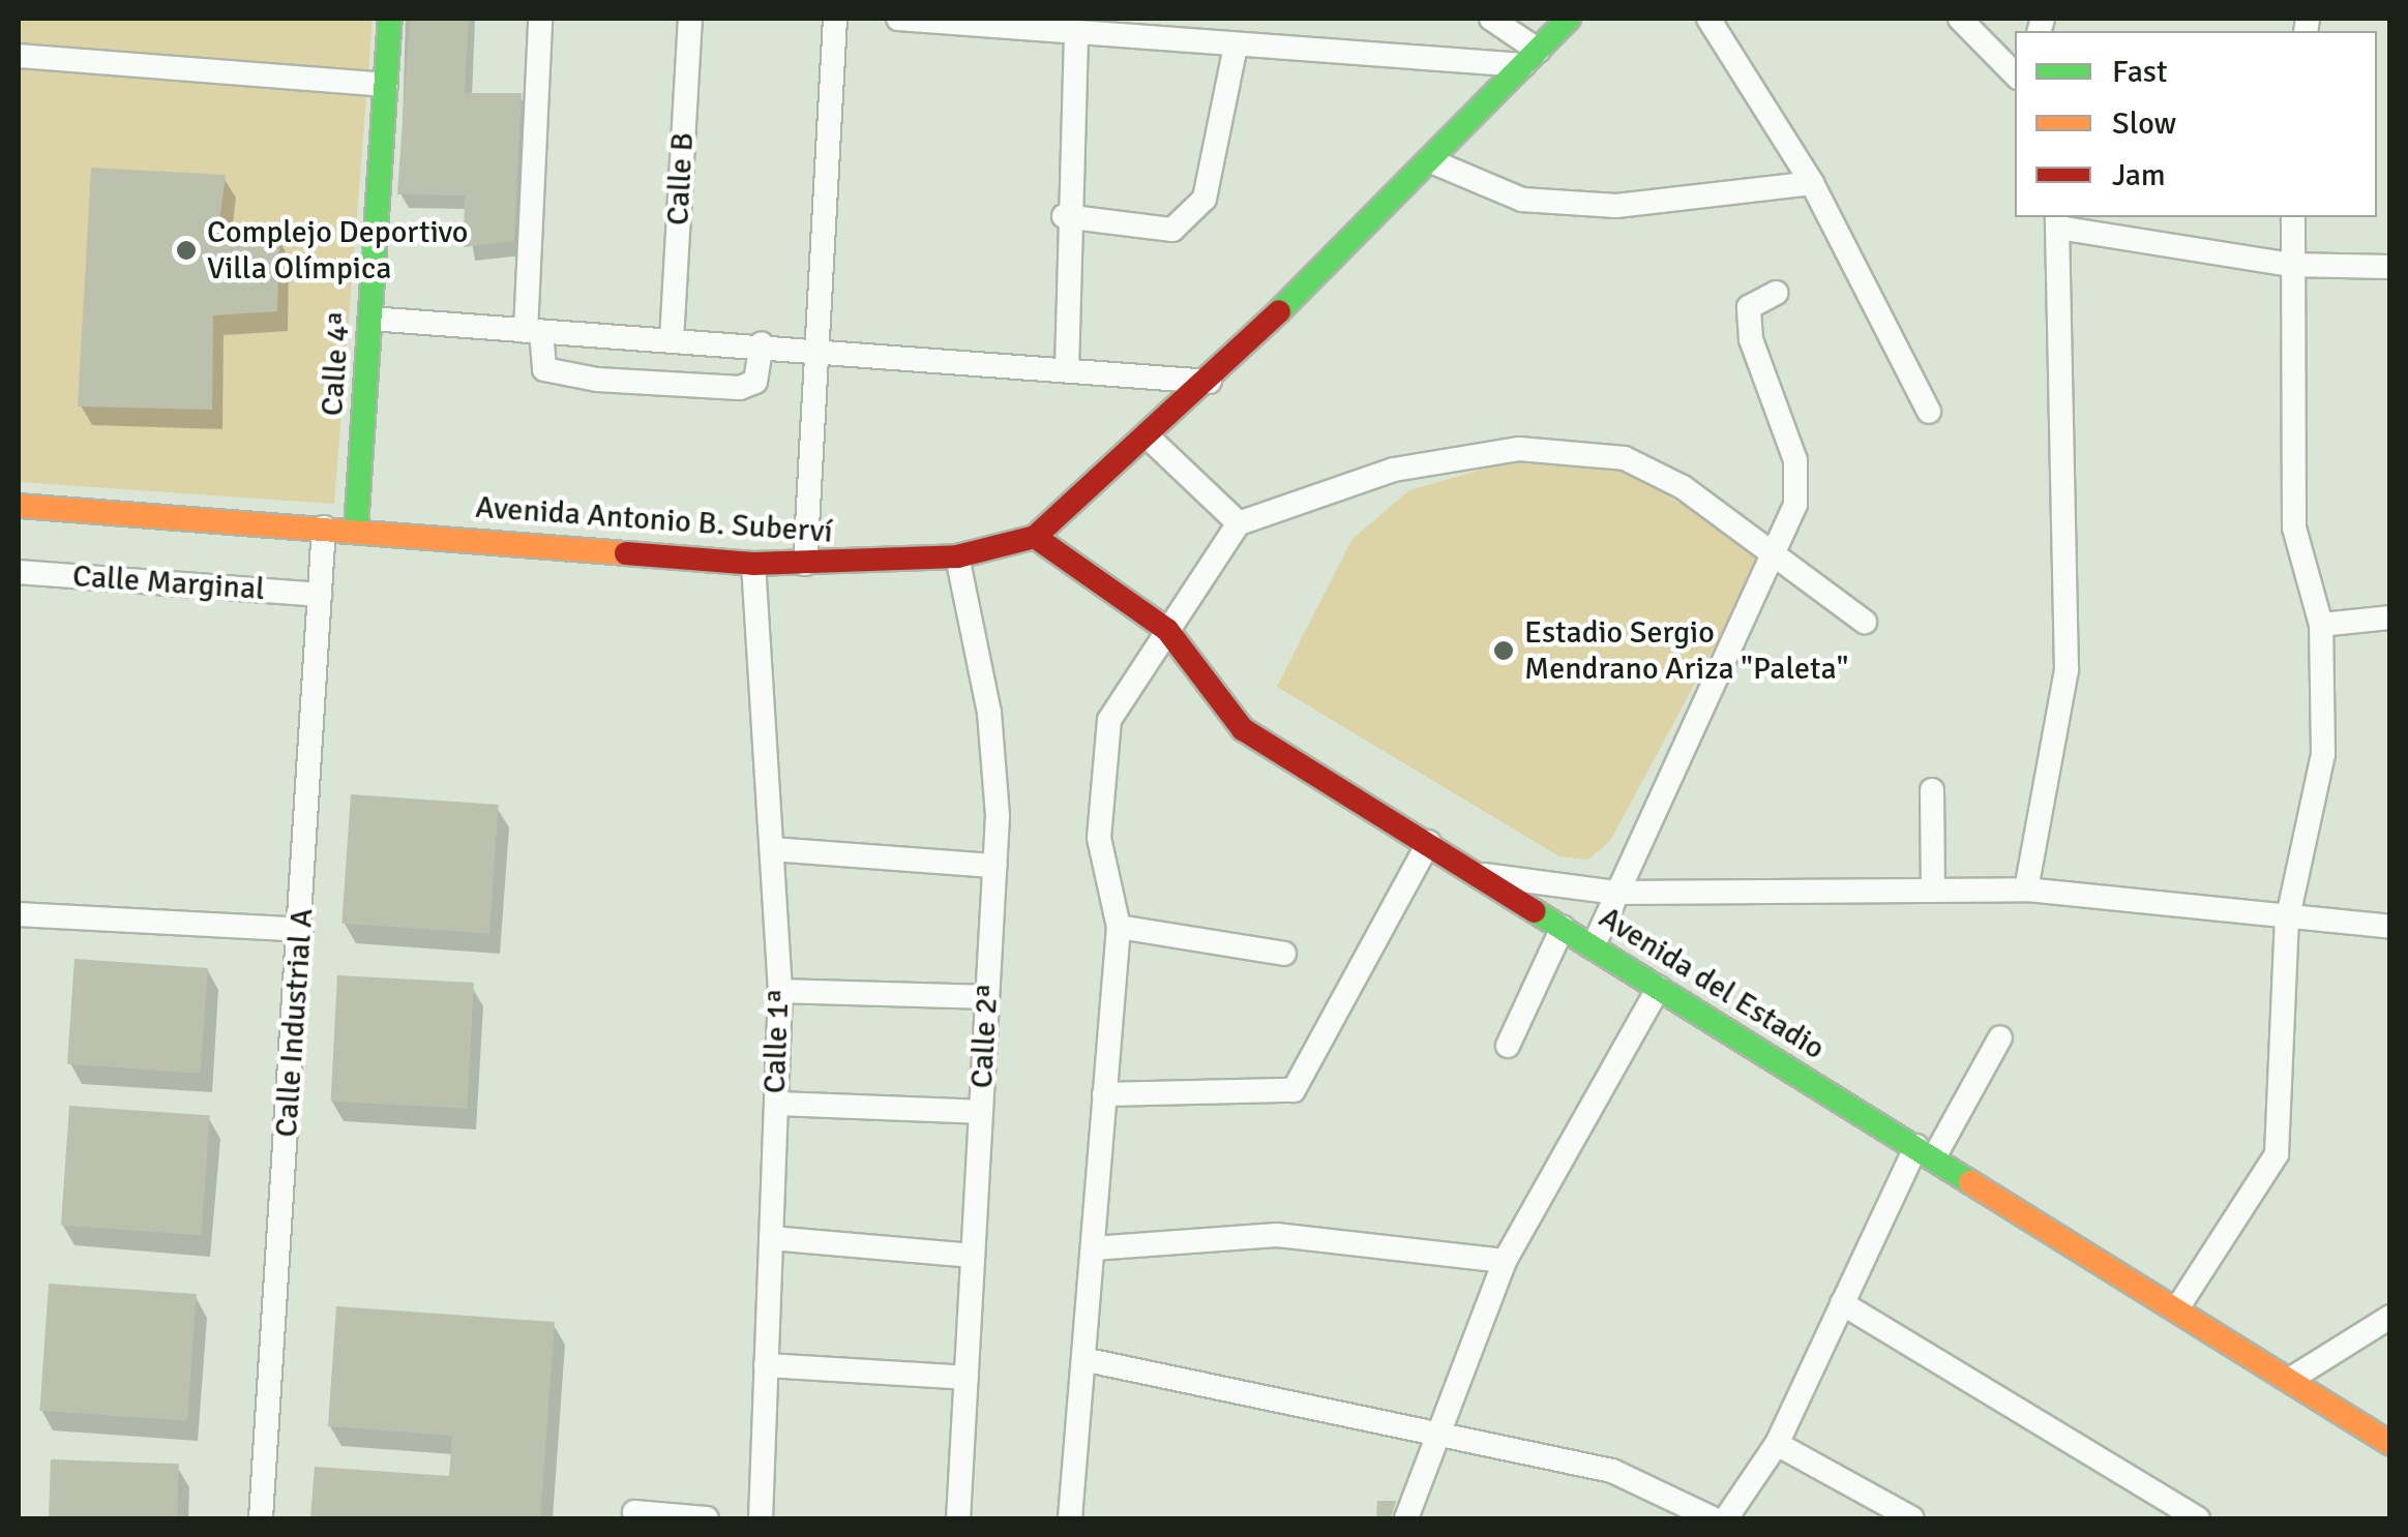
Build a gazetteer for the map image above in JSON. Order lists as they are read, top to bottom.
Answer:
{
  "streets": {
    "street": [
      "Calle B",
      "Calle 4ª",
      "Avenida Antonio B. Suberví",
      "Calle Marginal",
      "Avenida del Estadio",
      "Calle Industrial A",
      "Calle 2ª",
      "Calle 1ª"
    ]
  },
  "crossings": [
    ["Calle 4ª", "Avenida Antonio B. Suberví"],
    ["Avenida Antonio B. Suberví", "Avenida del Estadio"],
    ["Avenida Antonio B. Suberví", "Calle Industrial A"],
    ["Avenida Antonio B. Suberví", "Calle 2ª"],
    ["Avenida Antonio B. Suberví", "Calle 1ª"],
    ["Calle Marginal", "Calle Industrial A"]
  ],
  "places": ["Complejo Deportivo Villa Olímpica", "Estadio Sergio Mendrano Ariza \"Paleta\""],
  "legend": ["Fast", "Slow", "Jam"]
}
